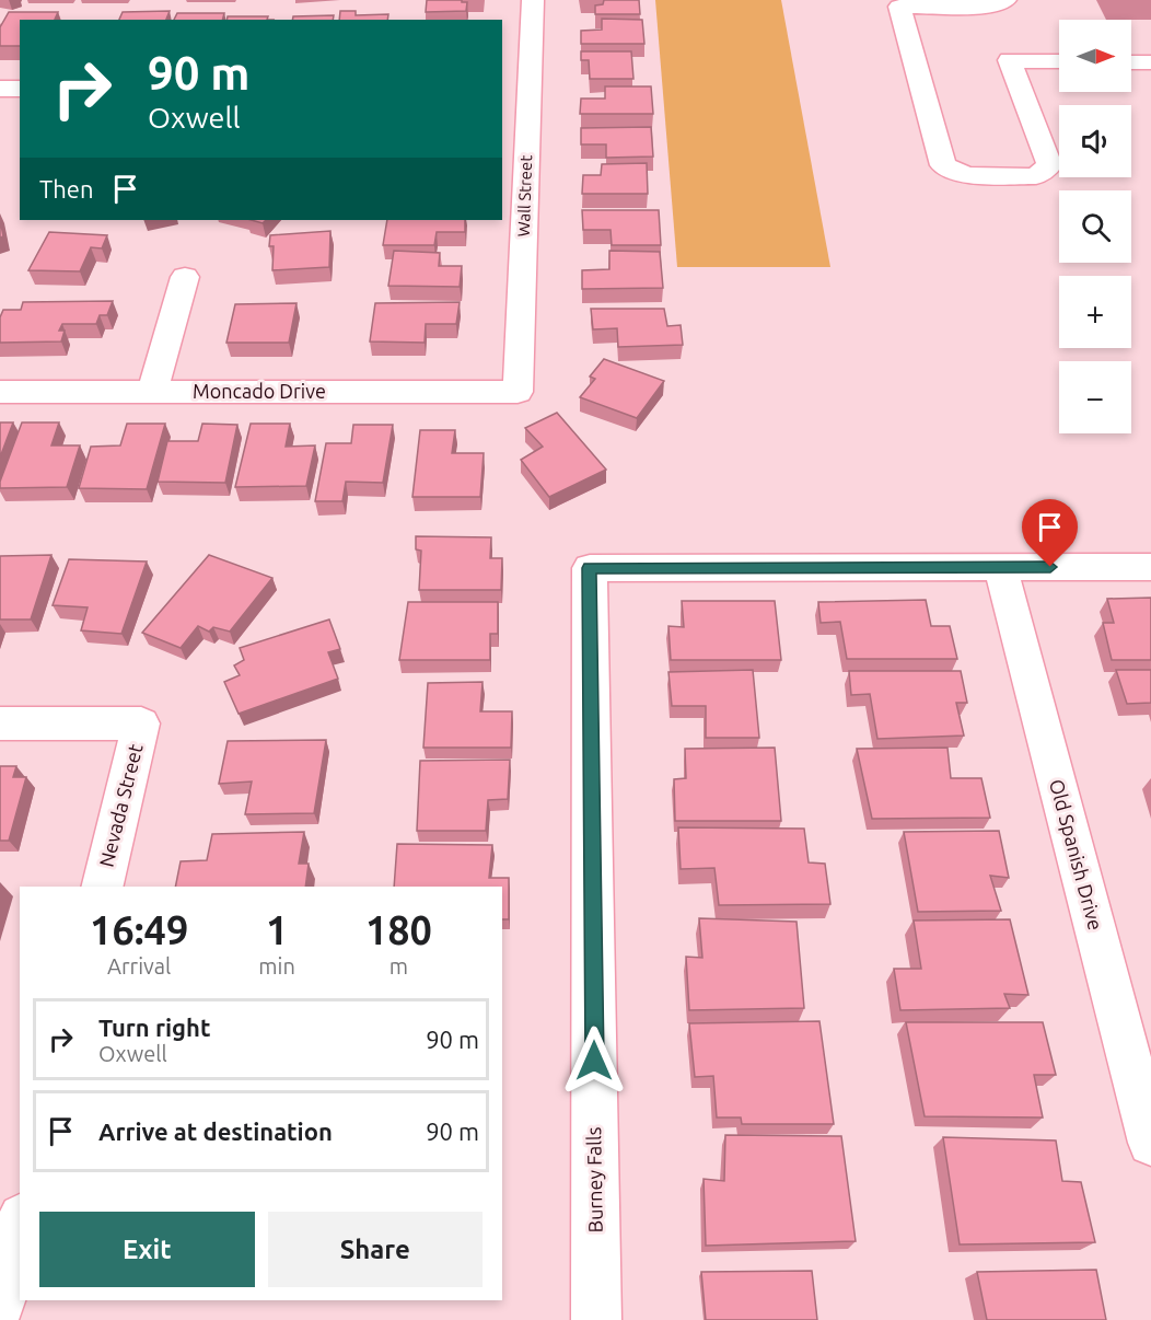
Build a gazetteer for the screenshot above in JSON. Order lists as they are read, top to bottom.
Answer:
{
  "streets": {
    "street": [
      "Wall Street",
      "Moncado Drive",
      "Nevada Street",
      "Old Spanish Drive",
      "Burney Falls"
    ]
  },
  "crossings": [
    ["Wall Street", "Moncado Drive"],
    ["Old Spanish Drive", "Burney Falls"]
  ],
  "north": "right",
  "page": {
    "map_buttons": ["+", "−"],
    "turn": ["90 m", "Oxwell"],
    "then": "Then",
    "eta": [
      "16:49",
      "Arrival",
      "1",
      "min",
      "180",
      "m"
    ],
    "list": [
      {
        "name": "Turn right",
        "note": "Oxwell",
        "value": "90 m"
      },
      {
        "name": "Arrive at destination",
        "value": "90 m"
      }
    ],
    "buttons": ["Exit", "Share"]
  }
}
